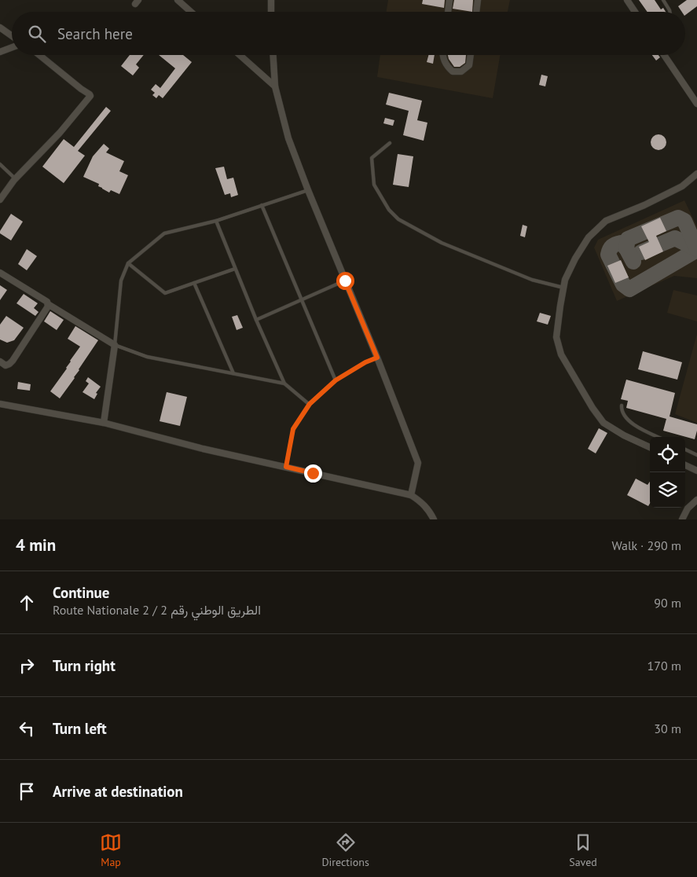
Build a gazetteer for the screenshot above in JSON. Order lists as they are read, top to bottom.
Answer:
{
  "page": {
    "search": "Search here",
    "heading": ["4 min", "Walk · 290 m"],
    "list": [
      ["Continue", "Route Nationale 2 / الطريق الوطني رقم 2", "90 m"],
      ["Turn right", "170 m"],
      ["Turn left", "30 m"],
      "Arrive at destination"
    ],
    "nav": ["Map", "Directions", "Saved"]
  }
}
